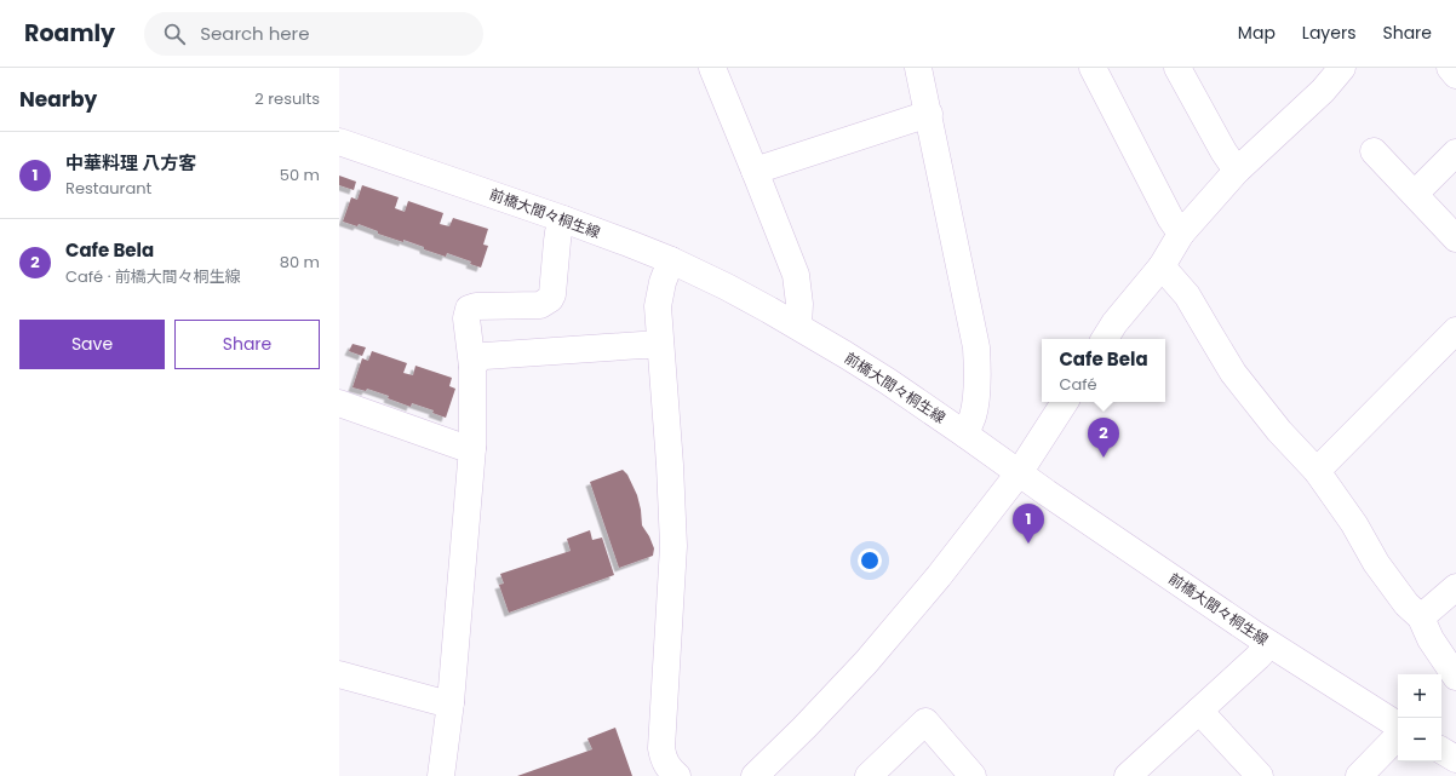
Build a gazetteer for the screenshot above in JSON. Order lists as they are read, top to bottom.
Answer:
{
  "streets": {
    "street": ["前橋大間々桐生線"]
  },
  "page": {
    "header": "Roamly",
    "search": "Search here",
    "nav": ["Map", "Layers", "Share"],
    "heading": ["Nearby", "2 results"],
    "list": [
      {
        "mark": "1",
        "name": "中華料理 八方客",
        "note": "Restaurant",
        "value": "50 m"
      },
      {
        "mark": "2",
        "name": "Cafe Bela",
        "note": "Café · 前橋大間々桐生線",
        "value": "80 m"
      }
    ],
    "buttons": ["Save", "Share"],
    "popup": ["Cafe Bela", "Café"],
    "pins": ["2", "1"],
    "map_buttons": ["+", "−"]
  }
}
